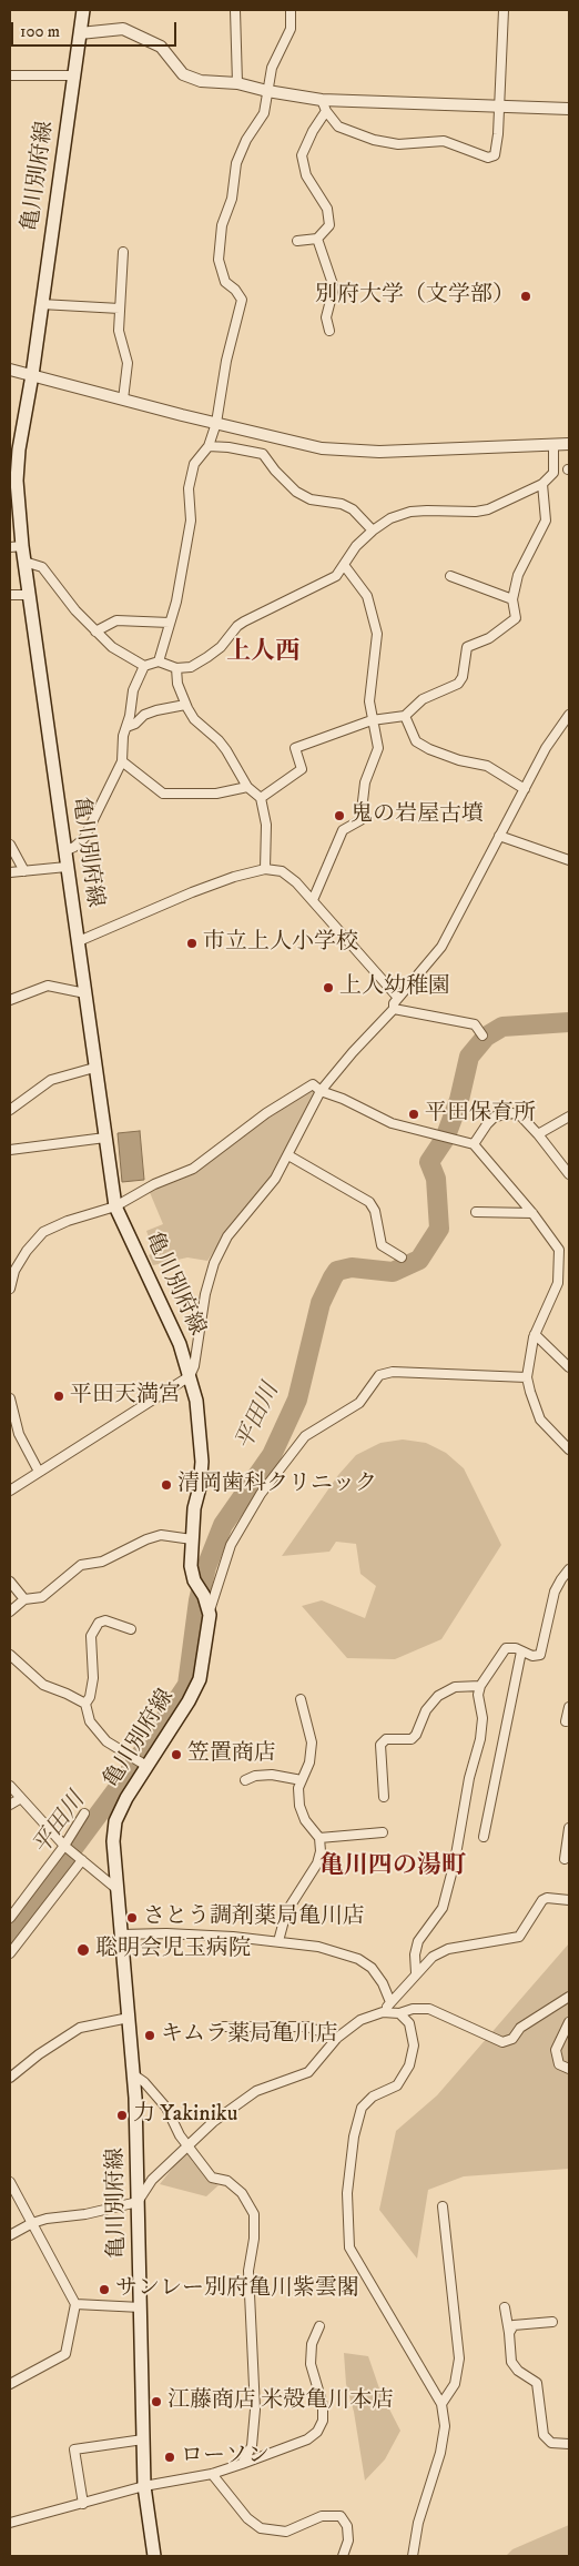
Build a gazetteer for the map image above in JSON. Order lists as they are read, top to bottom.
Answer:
{
  "streets": {
    "main road": ["亀川別府線"]
  },
  "districts": ["上人西", "亀川四の湯町"],
  "water": ["平田川"],
  "places": [
    "別府大学（文学部）",
    "鬼の岩屋古墳",
    "市立上人小学校",
    "上人幼稚園",
    "平田保育所",
    "平田天満宮",
    "清岡歯科クリニック",
    "笠置商店",
    "さとう調剤薬局亀川店",
    "聡明会児玉病院",
    "キムラ薬局亀川店",
    "力 Yakiniku",
    "サンレー別府亀川紫雲閣",
    "江藤商店 米殻亀川本店",
    "ローソン"
  ],
  "scale_bar": "100 m"
}
